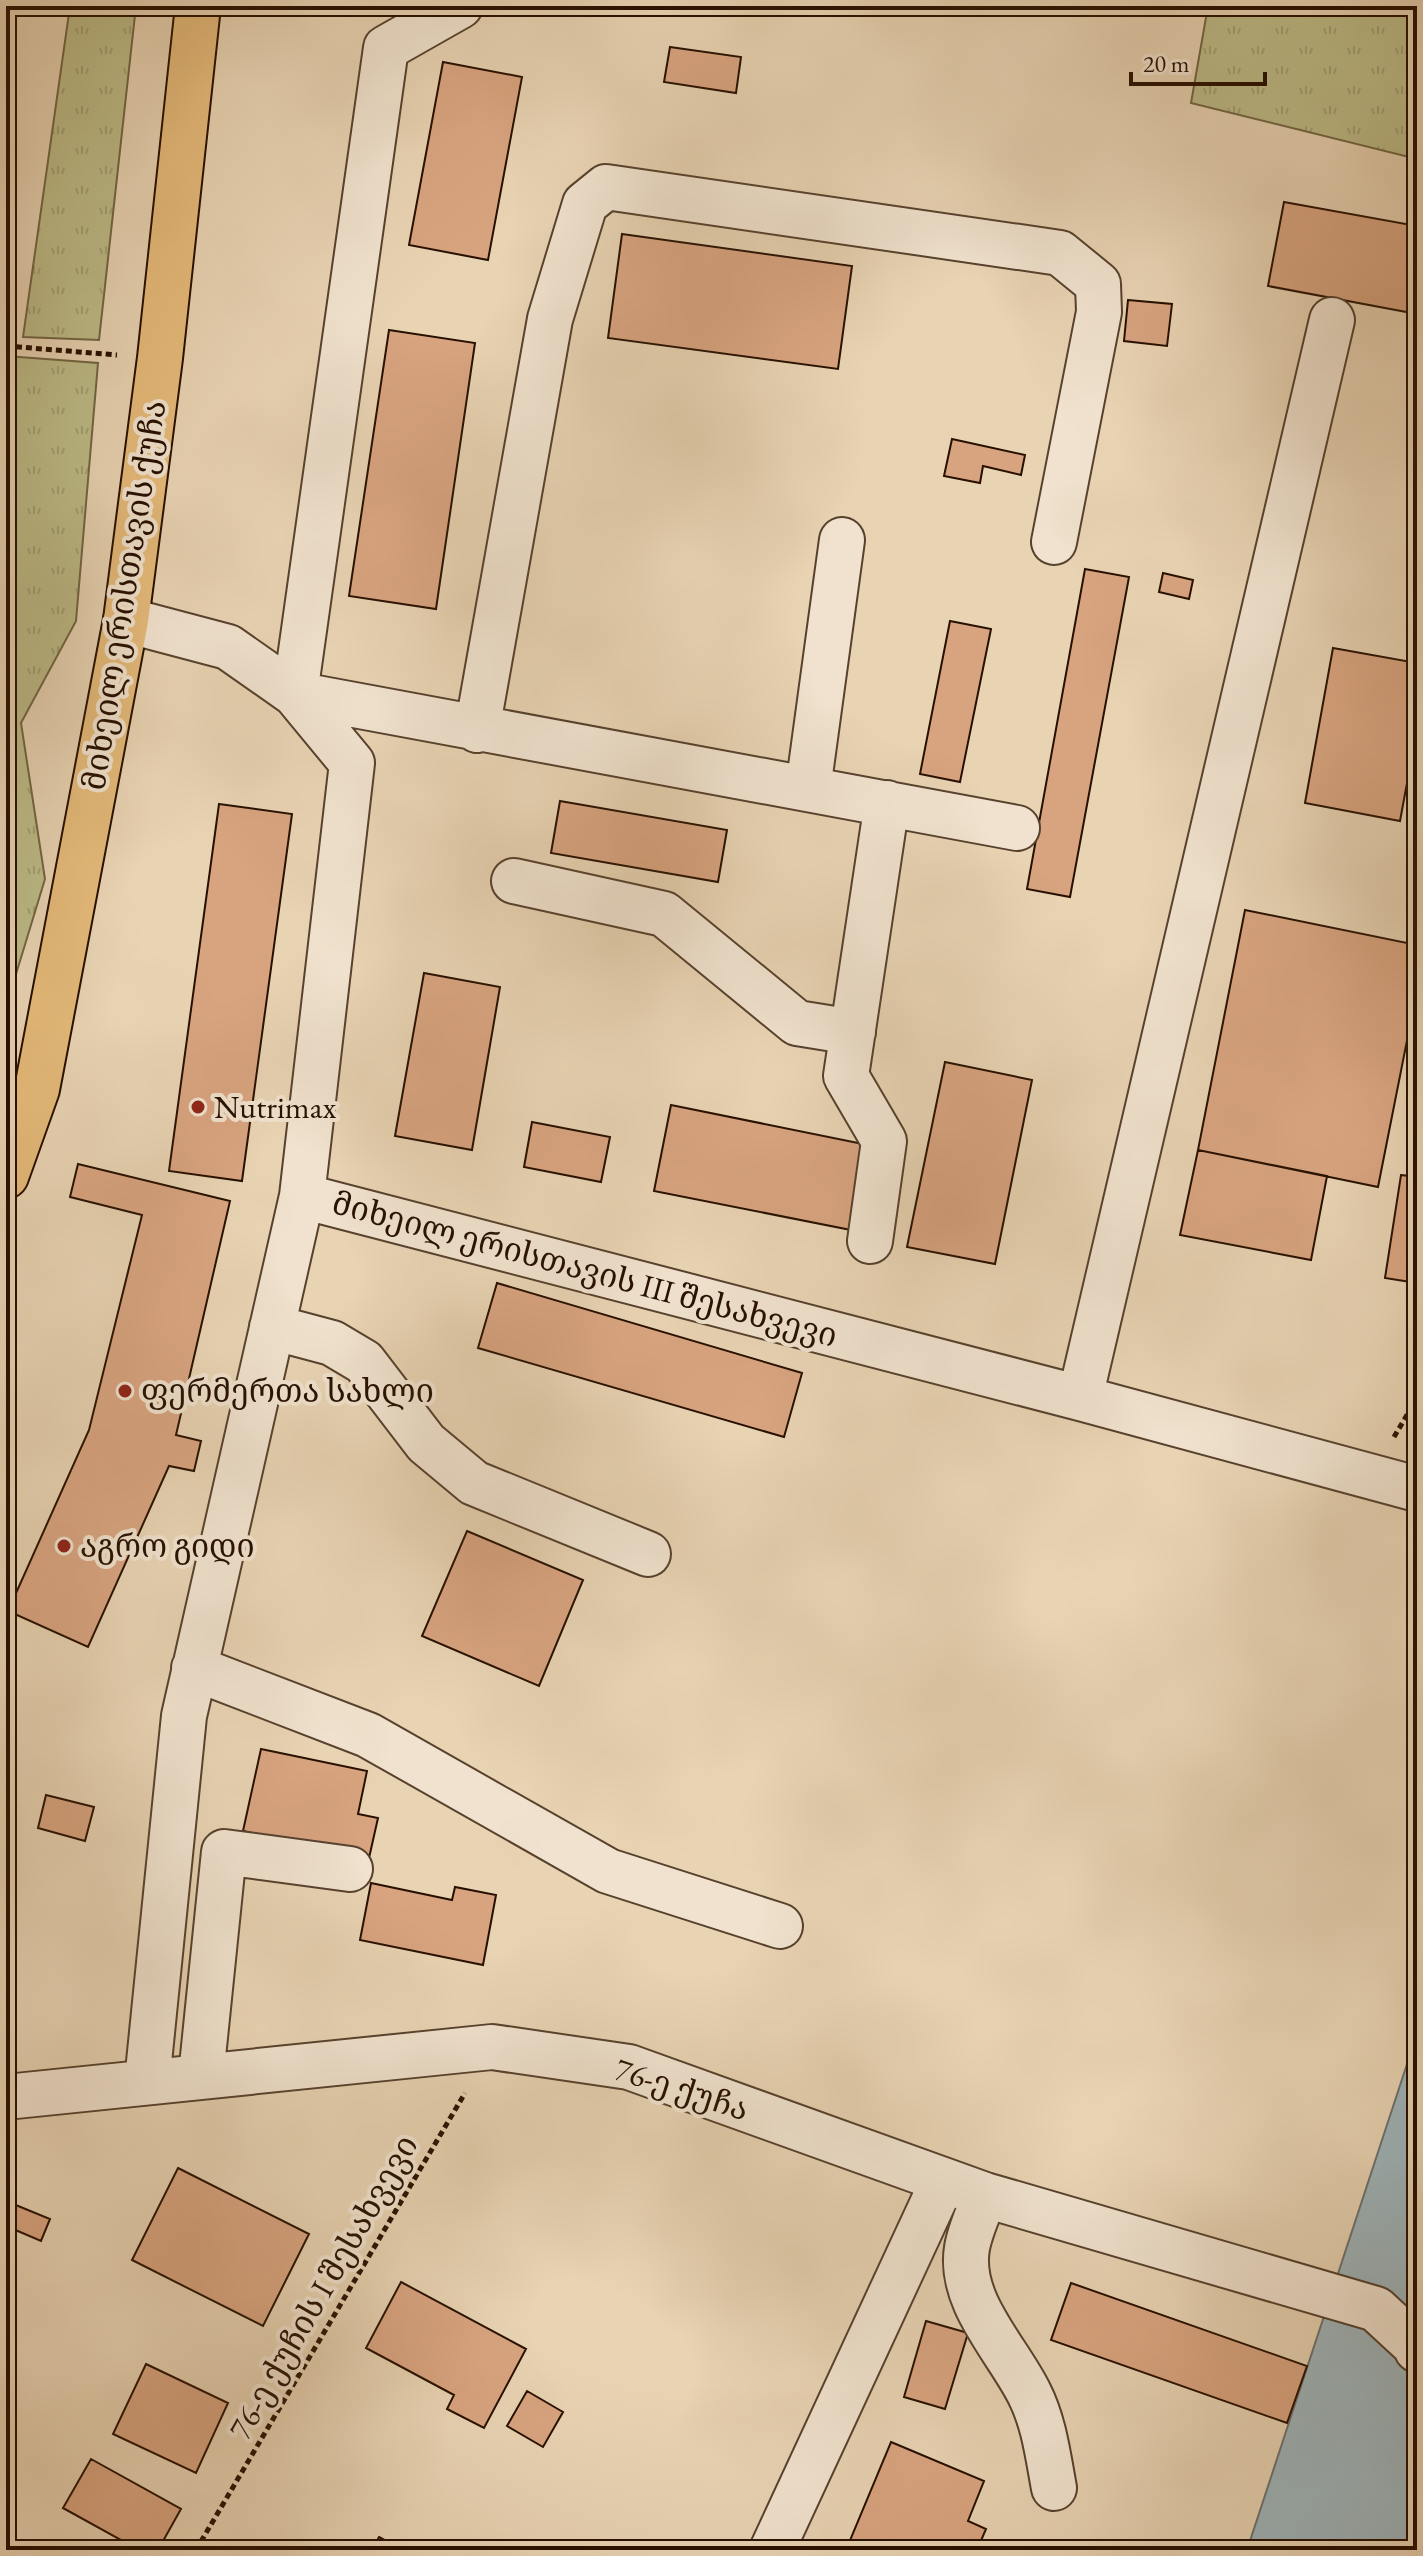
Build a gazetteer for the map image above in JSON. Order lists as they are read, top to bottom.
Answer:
{
  "streets": {
    "main road": ["მიხეილ ერისთავის ქუჩა"],
    "street": ["მიხეილ ერისთავის III შესახვევი", "76-ე ქუჩა"],
    "path": ["76-ე ქუჩის I შესახვევი"]
  },
  "crossings": [
    ["მიხეილ ერისთავის ქუჩა", "მიხეილ ერისთავის III შესახვევი"],
    ["76-ე ქუჩა", "76-ე ქუჩის I შესახვევი"]
  ],
  "places": ["Nutrimax", "ფერმერთა სახლი", "აგრო გიდი"],
  "scale_bar": "20 m"
}
